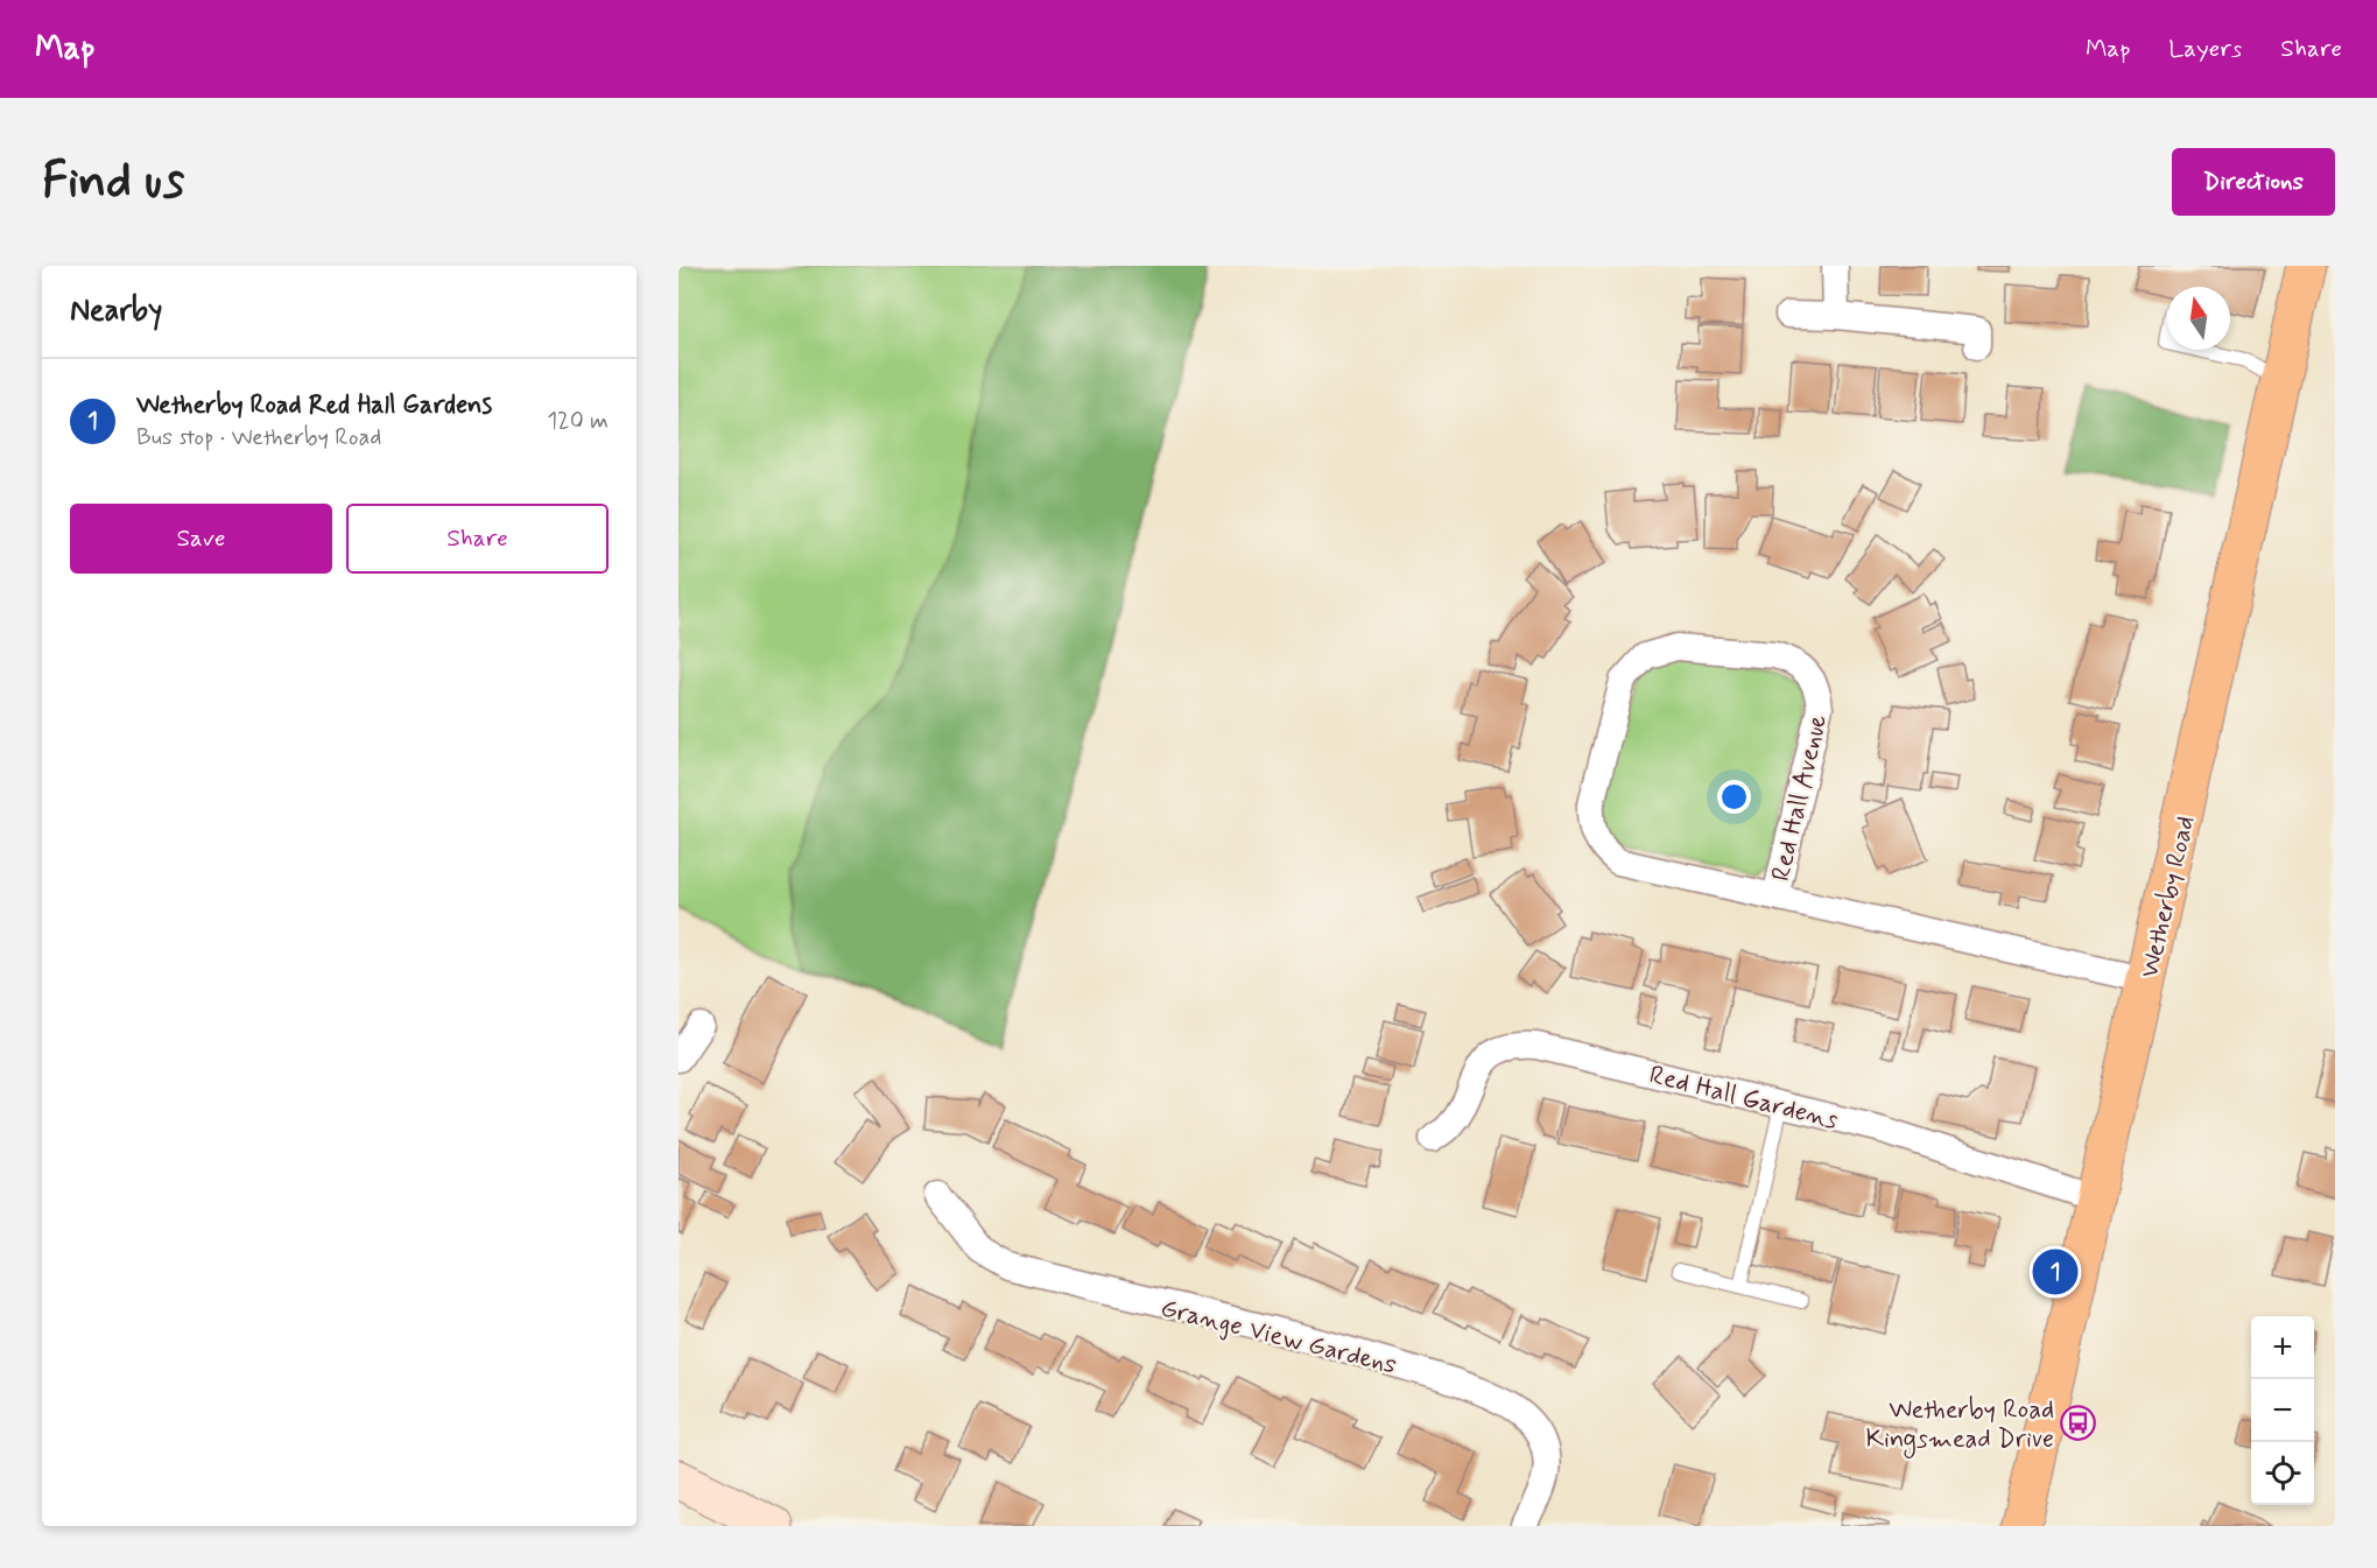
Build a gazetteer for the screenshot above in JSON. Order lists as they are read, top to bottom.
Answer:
{
  "streets": {
    "main road": ["Wetherby Road"],
    "street": ["Red Hall Avenue", "Red Hall Gardens", "Grange View Gardens"]
  },
  "crossings": [
    ["Red Hall Avenue", "Wetherby Road"],
    ["Wetherby Road", "Red Hall Gardens"]
  ],
  "places": {
    "bus stop": ["Wetherby Road Kingsmead Drive"]
  },
  "north": "top",
  "page": {
    "header": "Map",
    "nav": ["Map", "Layers", "Share"],
    "buttons": [
      "Directions",
      ["Save", "Share"]
    ],
    "title": "Find us",
    "heading": "Nearby",
    "list": [
      {
        "mark": "1",
        "name": "Wetherby Road Red Hall Gardens",
        "note": "Bus stop · Wetherby Road",
        "value": "120 m"
      }
    ],
    "pins": "1",
    "map_buttons": ["+", "−"]
  }
}
